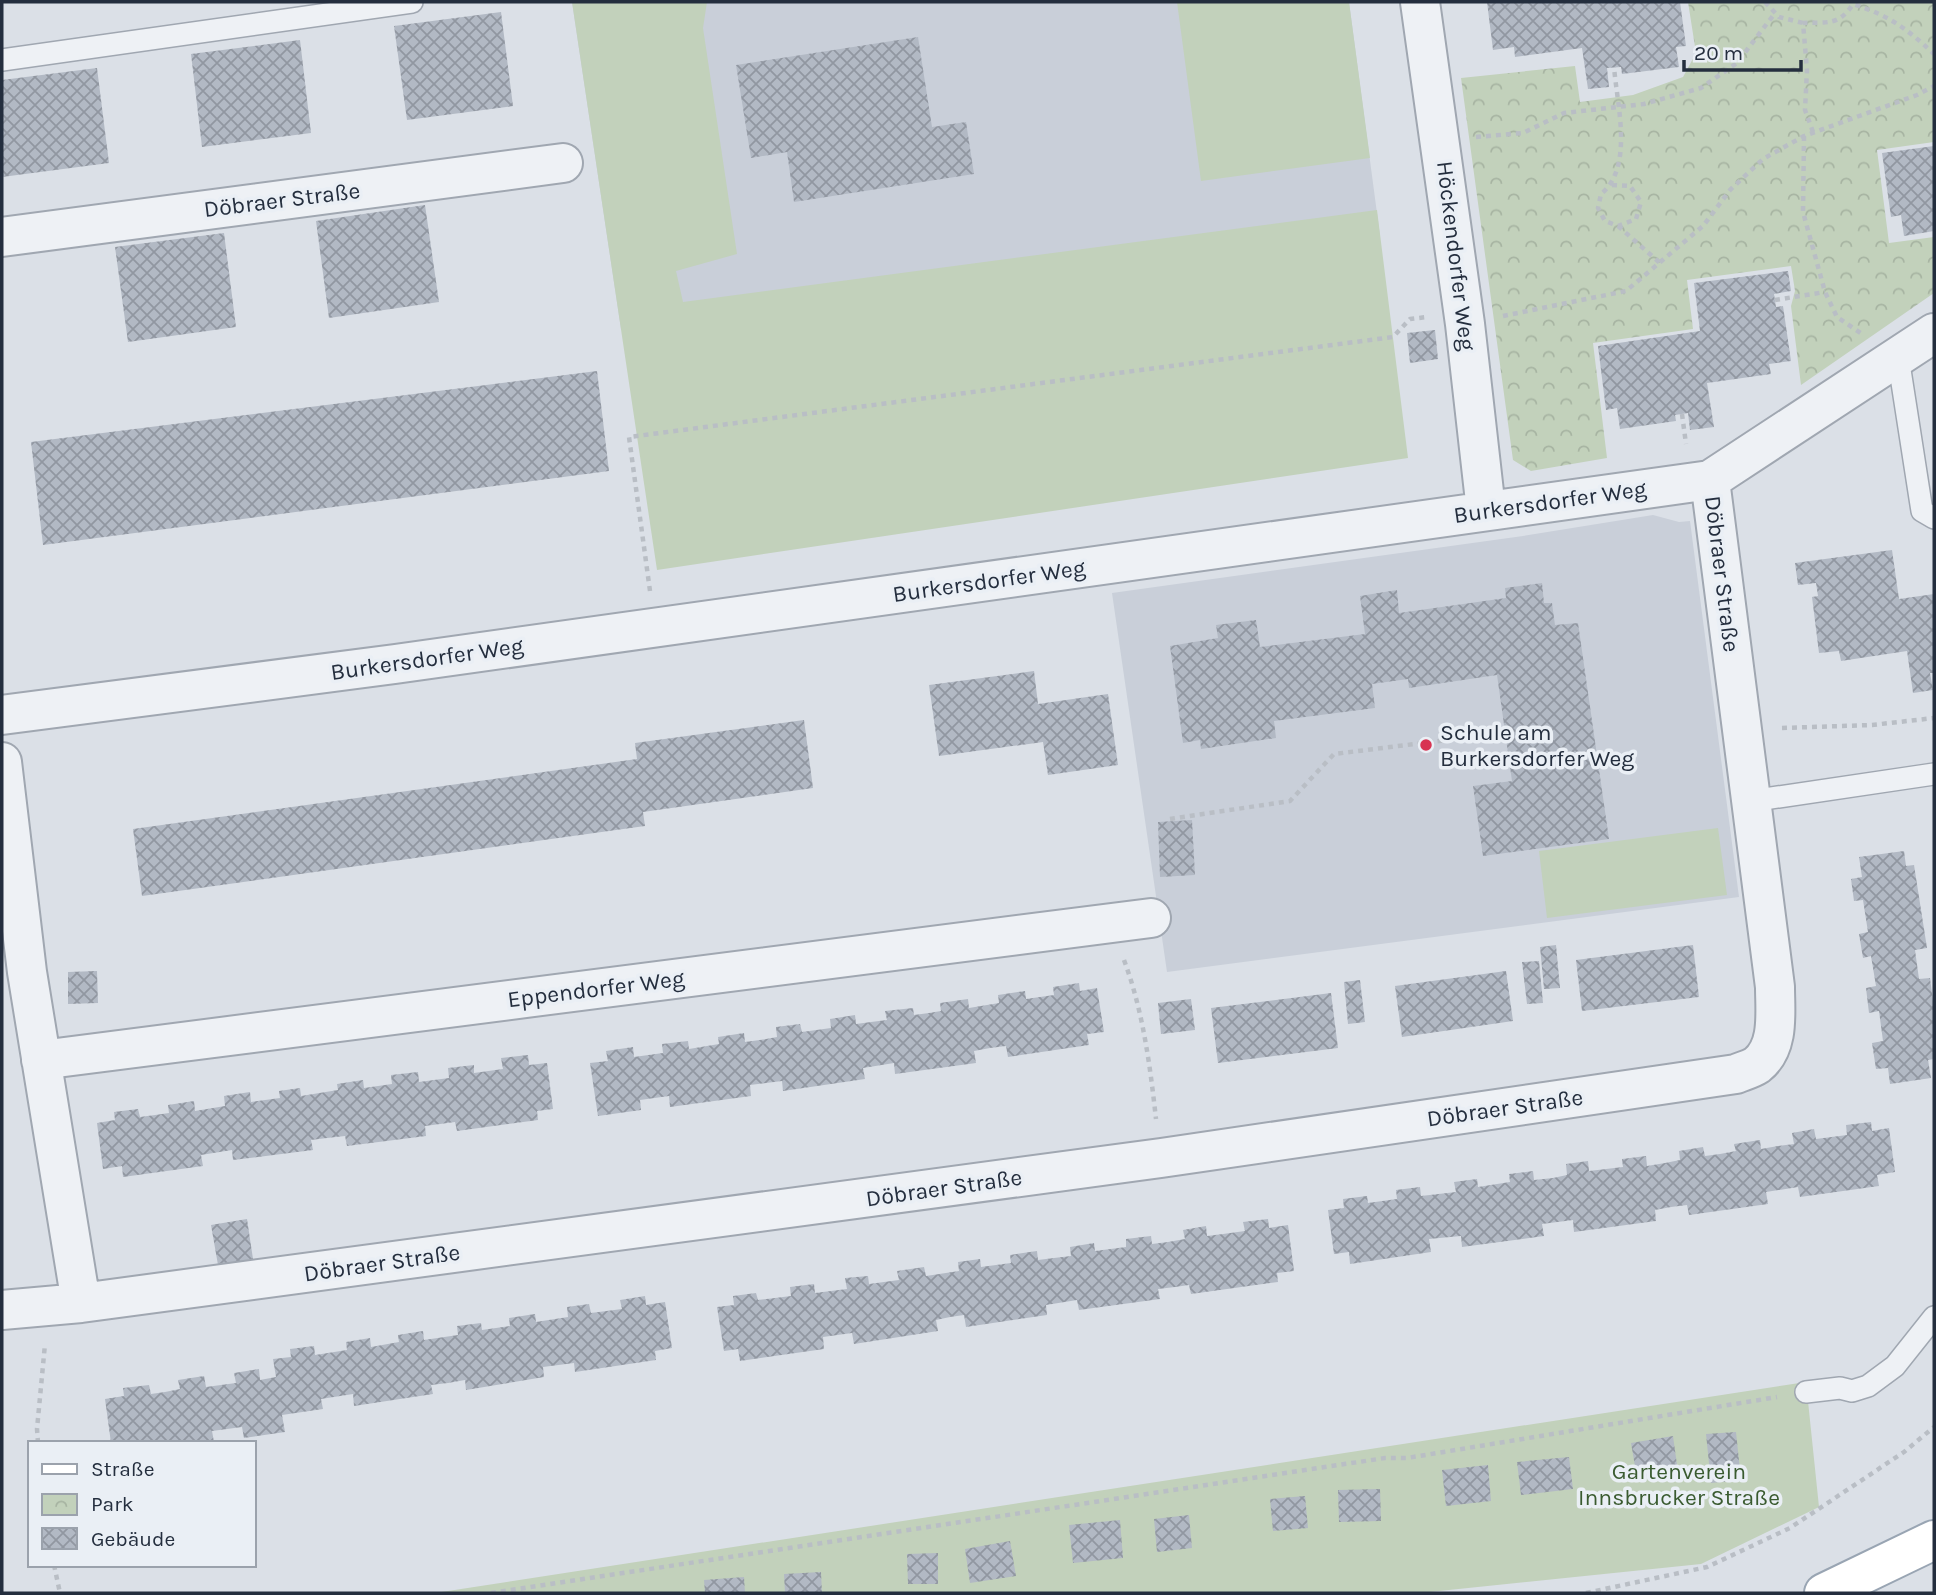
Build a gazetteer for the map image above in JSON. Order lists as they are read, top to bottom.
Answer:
{
  "streets": {
    "street": [
      "Döbraer Straße",
      "Höckendorfer Weg",
      "Burkersdorfer Weg",
      "Eppendorfer Weg"
    ]
  },
  "crossings": [
    ["Döbraer Straße", "Burkersdorfer Weg"],
    ["Höckendorfer Weg", "Burkersdorfer Weg"]
  ],
  "parks": ["Gartenverein Innsbrucker Straße"],
  "places": ["Schule am Burkersdorfer Weg"],
  "legend": ["Straße", "Park", "Gebäude"],
  "scale_bar": "20 m"
}
